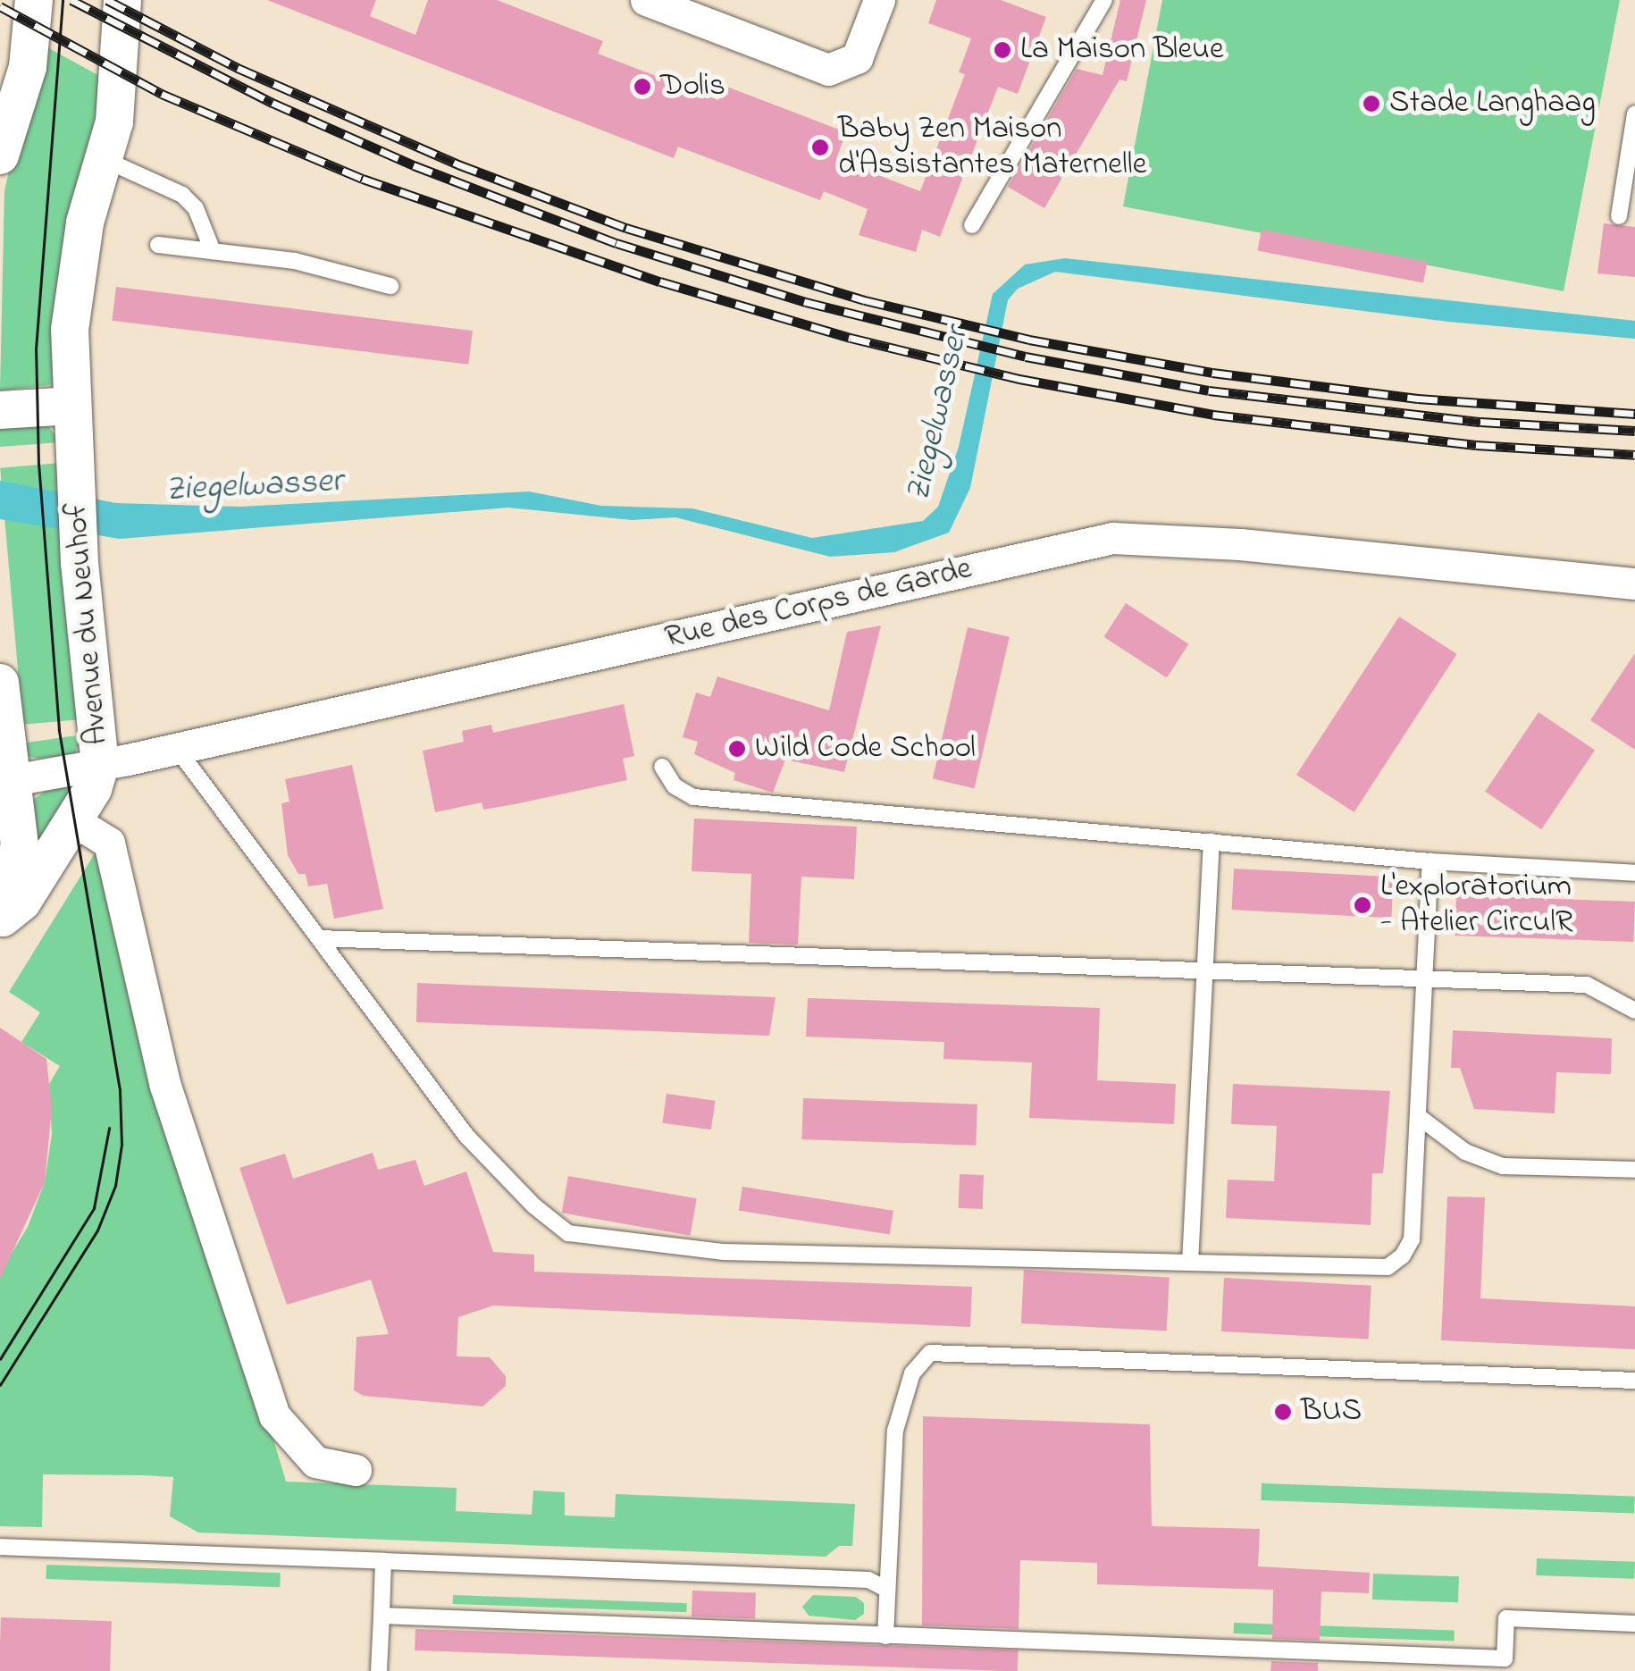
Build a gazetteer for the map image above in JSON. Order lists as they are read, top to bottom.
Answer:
{
  "streets": {
    "street": ["Rue des Corps de Garde", "Avenue du Neuhof"]
  },
  "crossings": [
    ["Rue des Corps de Garde", "Avenue du Neuhof"]
  ],
  "water": ["Ziegelwasser"],
  "places": [
    "La Maison Bleue",
    "Dolis",
    "Stade Langhaag",
    "Baby Zen Maison d'Assistantes Maternelle",
    "Wild Code School",
    "L'exploratorium - Atelier CirculR",
    "BUS"
  ]
}
